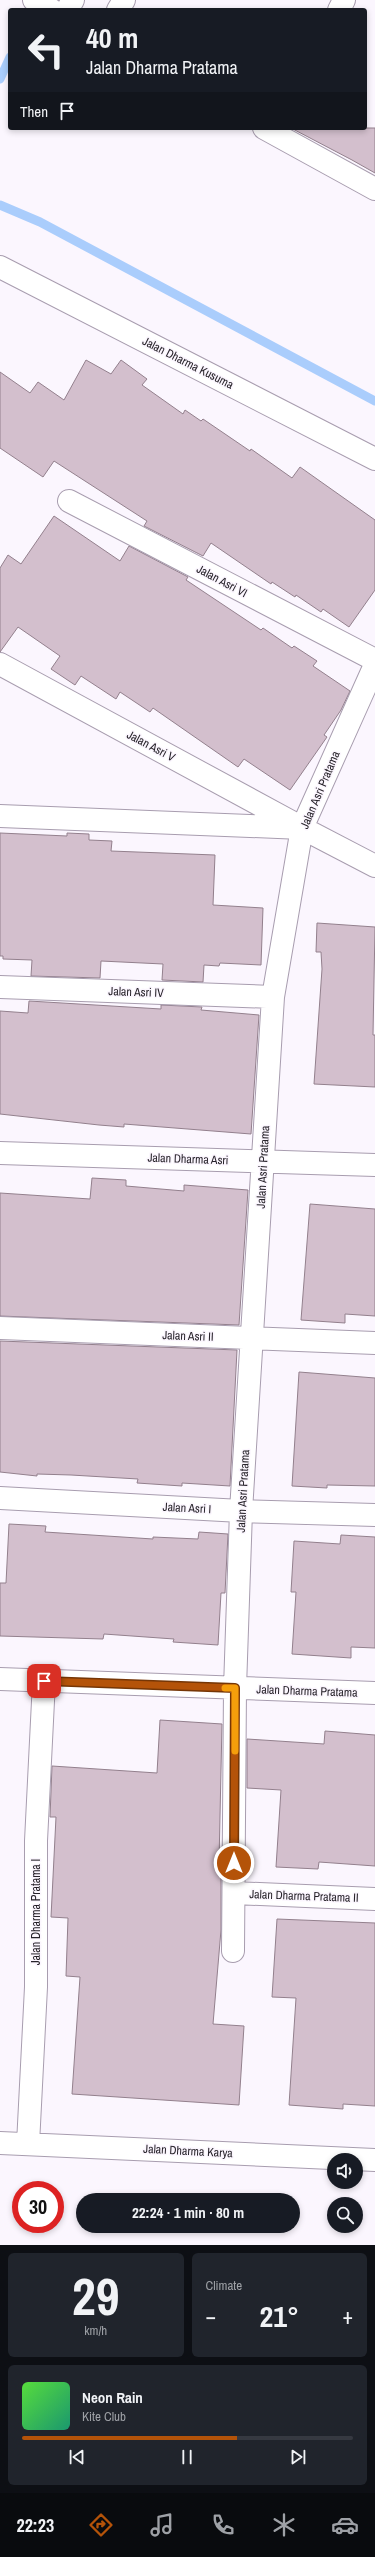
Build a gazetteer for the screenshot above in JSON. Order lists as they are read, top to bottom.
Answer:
{
  "streets": {
    "street": [
      "Jalan Dharma Kusuma",
      "Jalan Asri VI",
      "Jalan Asri V",
      "Jalan Asri Pratama",
      "Jalan Asri IV",
      "Jalan Dharma Asri",
      "Jalan Asri II",
      "Jalan Asri I",
      "Jalan Dharma Pratama",
      "Jalan Dharma Pratama II",
      "Jalan Dharma Pratama I",
      "Jalan Dharma Karya"
    ]
  },
  "crossings": [
    ["Jalan Asri V", "Jalan Asri Pratama"],
    ["Jalan Asri Pratama", "Jalan Asri IV"],
    ["Jalan Asri Pratama", "Jalan Dharma Asri"],
    ["Jalan Asri Pratama", "Jalan Asri II"],
    ["Jalan Asri Pratama", "Jalan Asri I"],
    ["Jalan Asri Pratama", "Jalan Dharma Pratama"],
    ["Jalan Asri Pratama", "Jalan Dharma Pratama II"],
    ["Jalan Dharma Pratama", "Jalan Dharma Pratama II"],
    ["Jalan Dharma Pratama", "Jalan Dharma Pratama I"],
    ["Jalan Dharma Pratama I", "Jalan Dharma Karya"]
  ],
  "page": {
    "turn": ["40 m", "Jalan Dharma Pratama"],
    "then": "Then",
    "limit": "30",
    "trip": "22:24 · 1 min · 80 m",
    "tile": [
      ["29", "km/h"],
      "Climate"
    ],
    "heat": ["−", "21°", "+"],
    "song": ["Neon Rain", "Kite Club"],
    "tabs": "22:23"
  }
}
